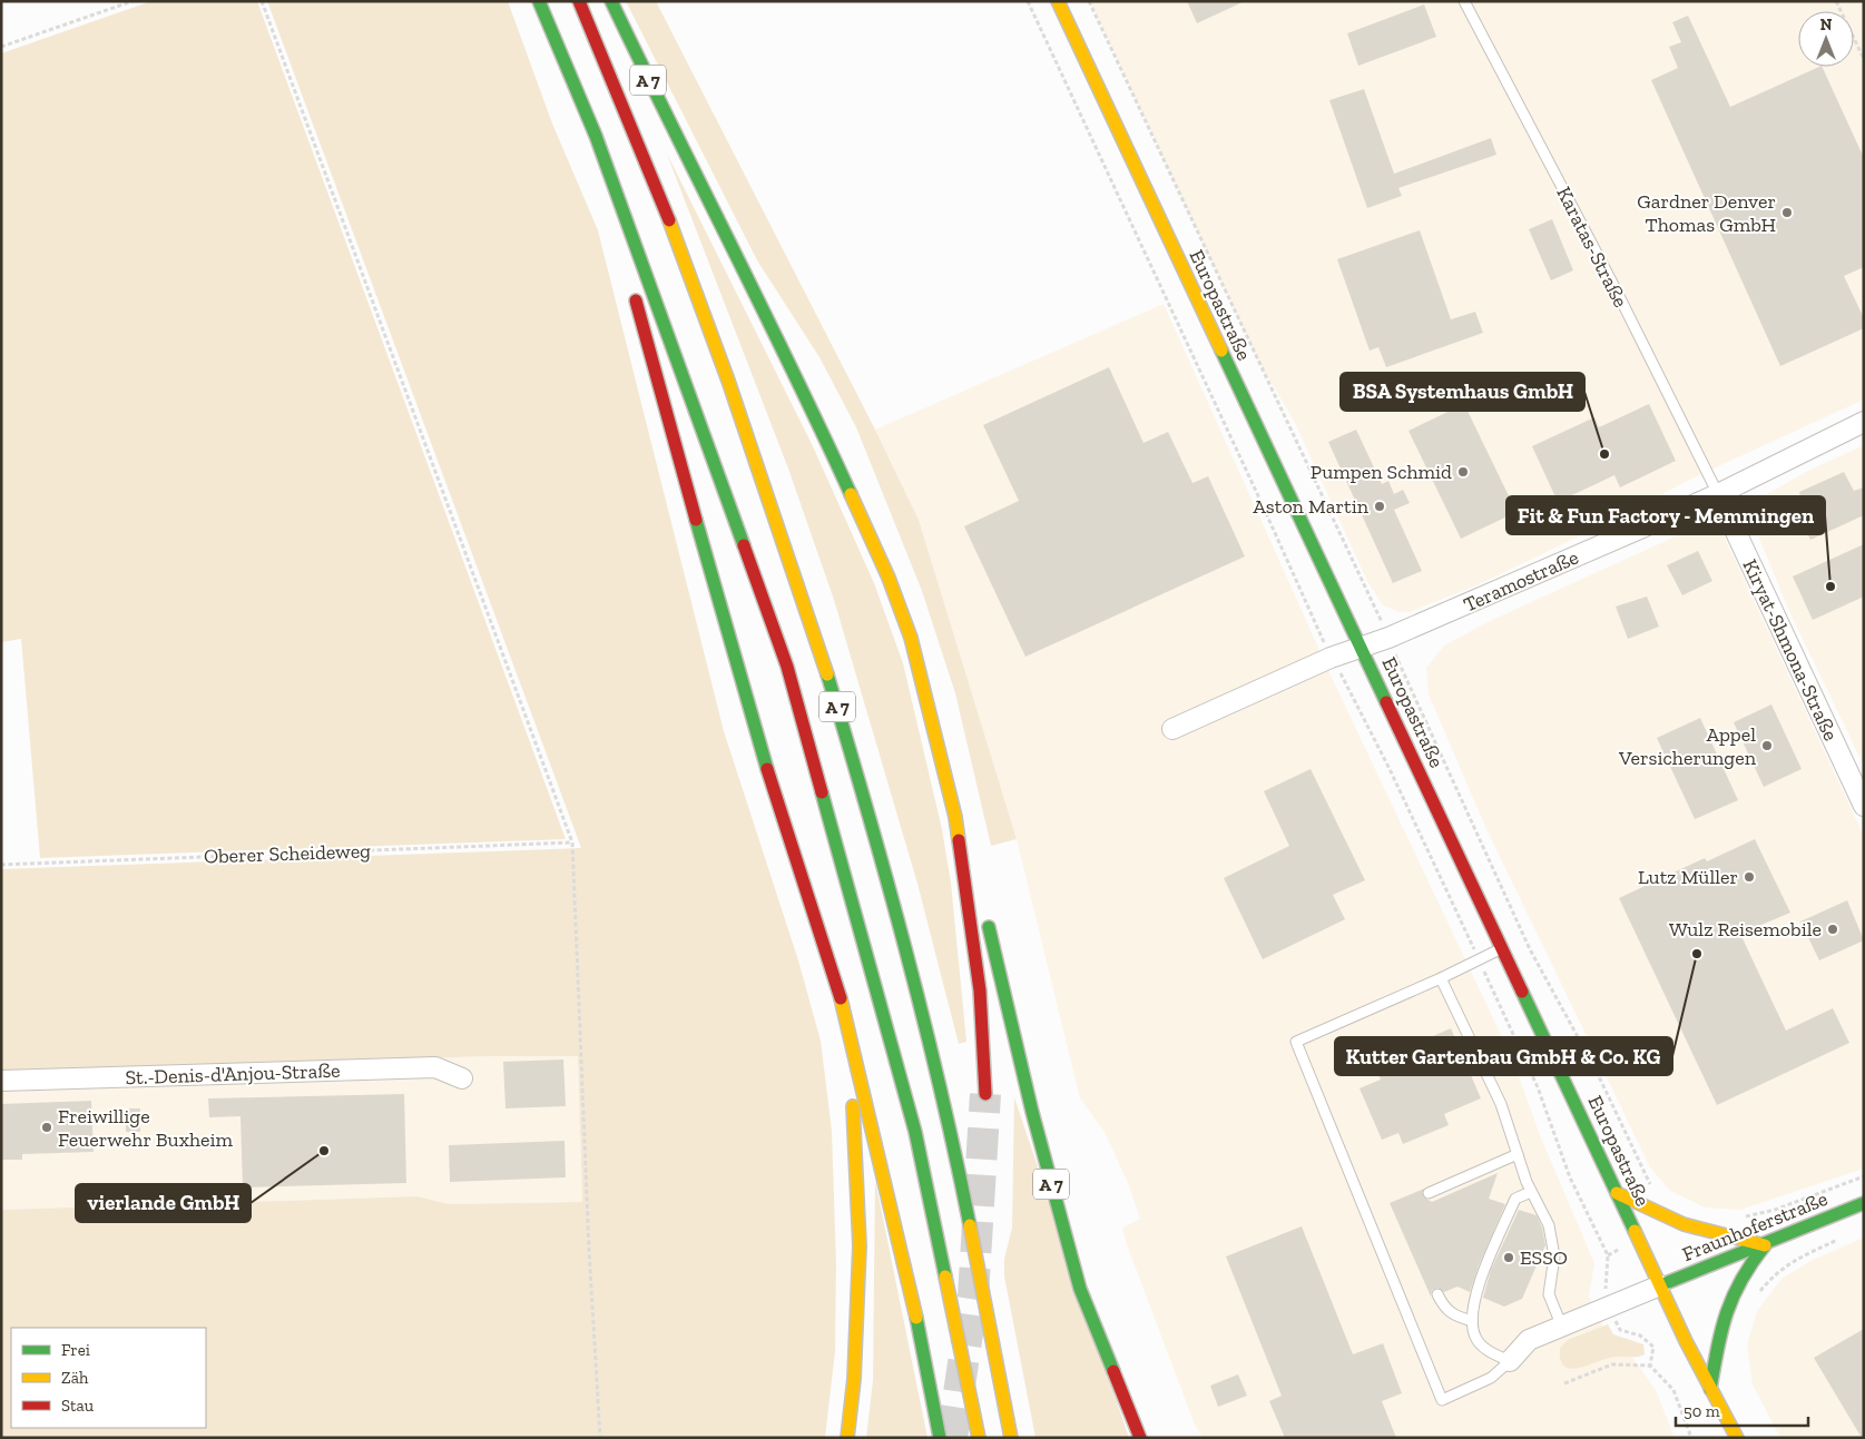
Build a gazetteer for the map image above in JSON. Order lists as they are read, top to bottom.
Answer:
{
  "streets": {
    "main road": ["A 7", "Europastraße", "Fraunhoferstraße"],
    "street": ["Teramostraße", "Kiryat-Shmona-Straße", "St.-Denis-d'Anjou-Straße"],
    "lane": ["Karatas-Straße"],
    "path": ["Oberer Scheideweg"]
  },
  "crossings": [
    ["Karatas-Straße", "Teramostraße"],
    ["Karatas-Straße", "Kiryat-Shmona-Straße"],
    ["Europastraße", "Teramostraße"],
    ["Europastraße", "Fraunhoferstraße"],
    ["Teramostraße", "Kiryat-Shmona-Straße"]
  ],
  "places": [
    "Gardner Denver Thomas GmbH",
    "BSA Systemhaus GmbH",
    "Pumpen Schmid",
    "Aston Martin",
    "Fit & Fun Factory - Memmingen",
    "Appel Versicherungen",
    "Lutz Müller",
    "Wulz Reisemobile",
    "Kutter Gartenbau GmbH & Co. KG",
    "Freiwillige Feuerwehr Buxheim",
    "vierlande GmbH",
    "ESSO"
  ],
  "legend": ["Frei", "Zäh", "Stau"],
  "scale_bar": "50 m",
  "north": "top"
}
